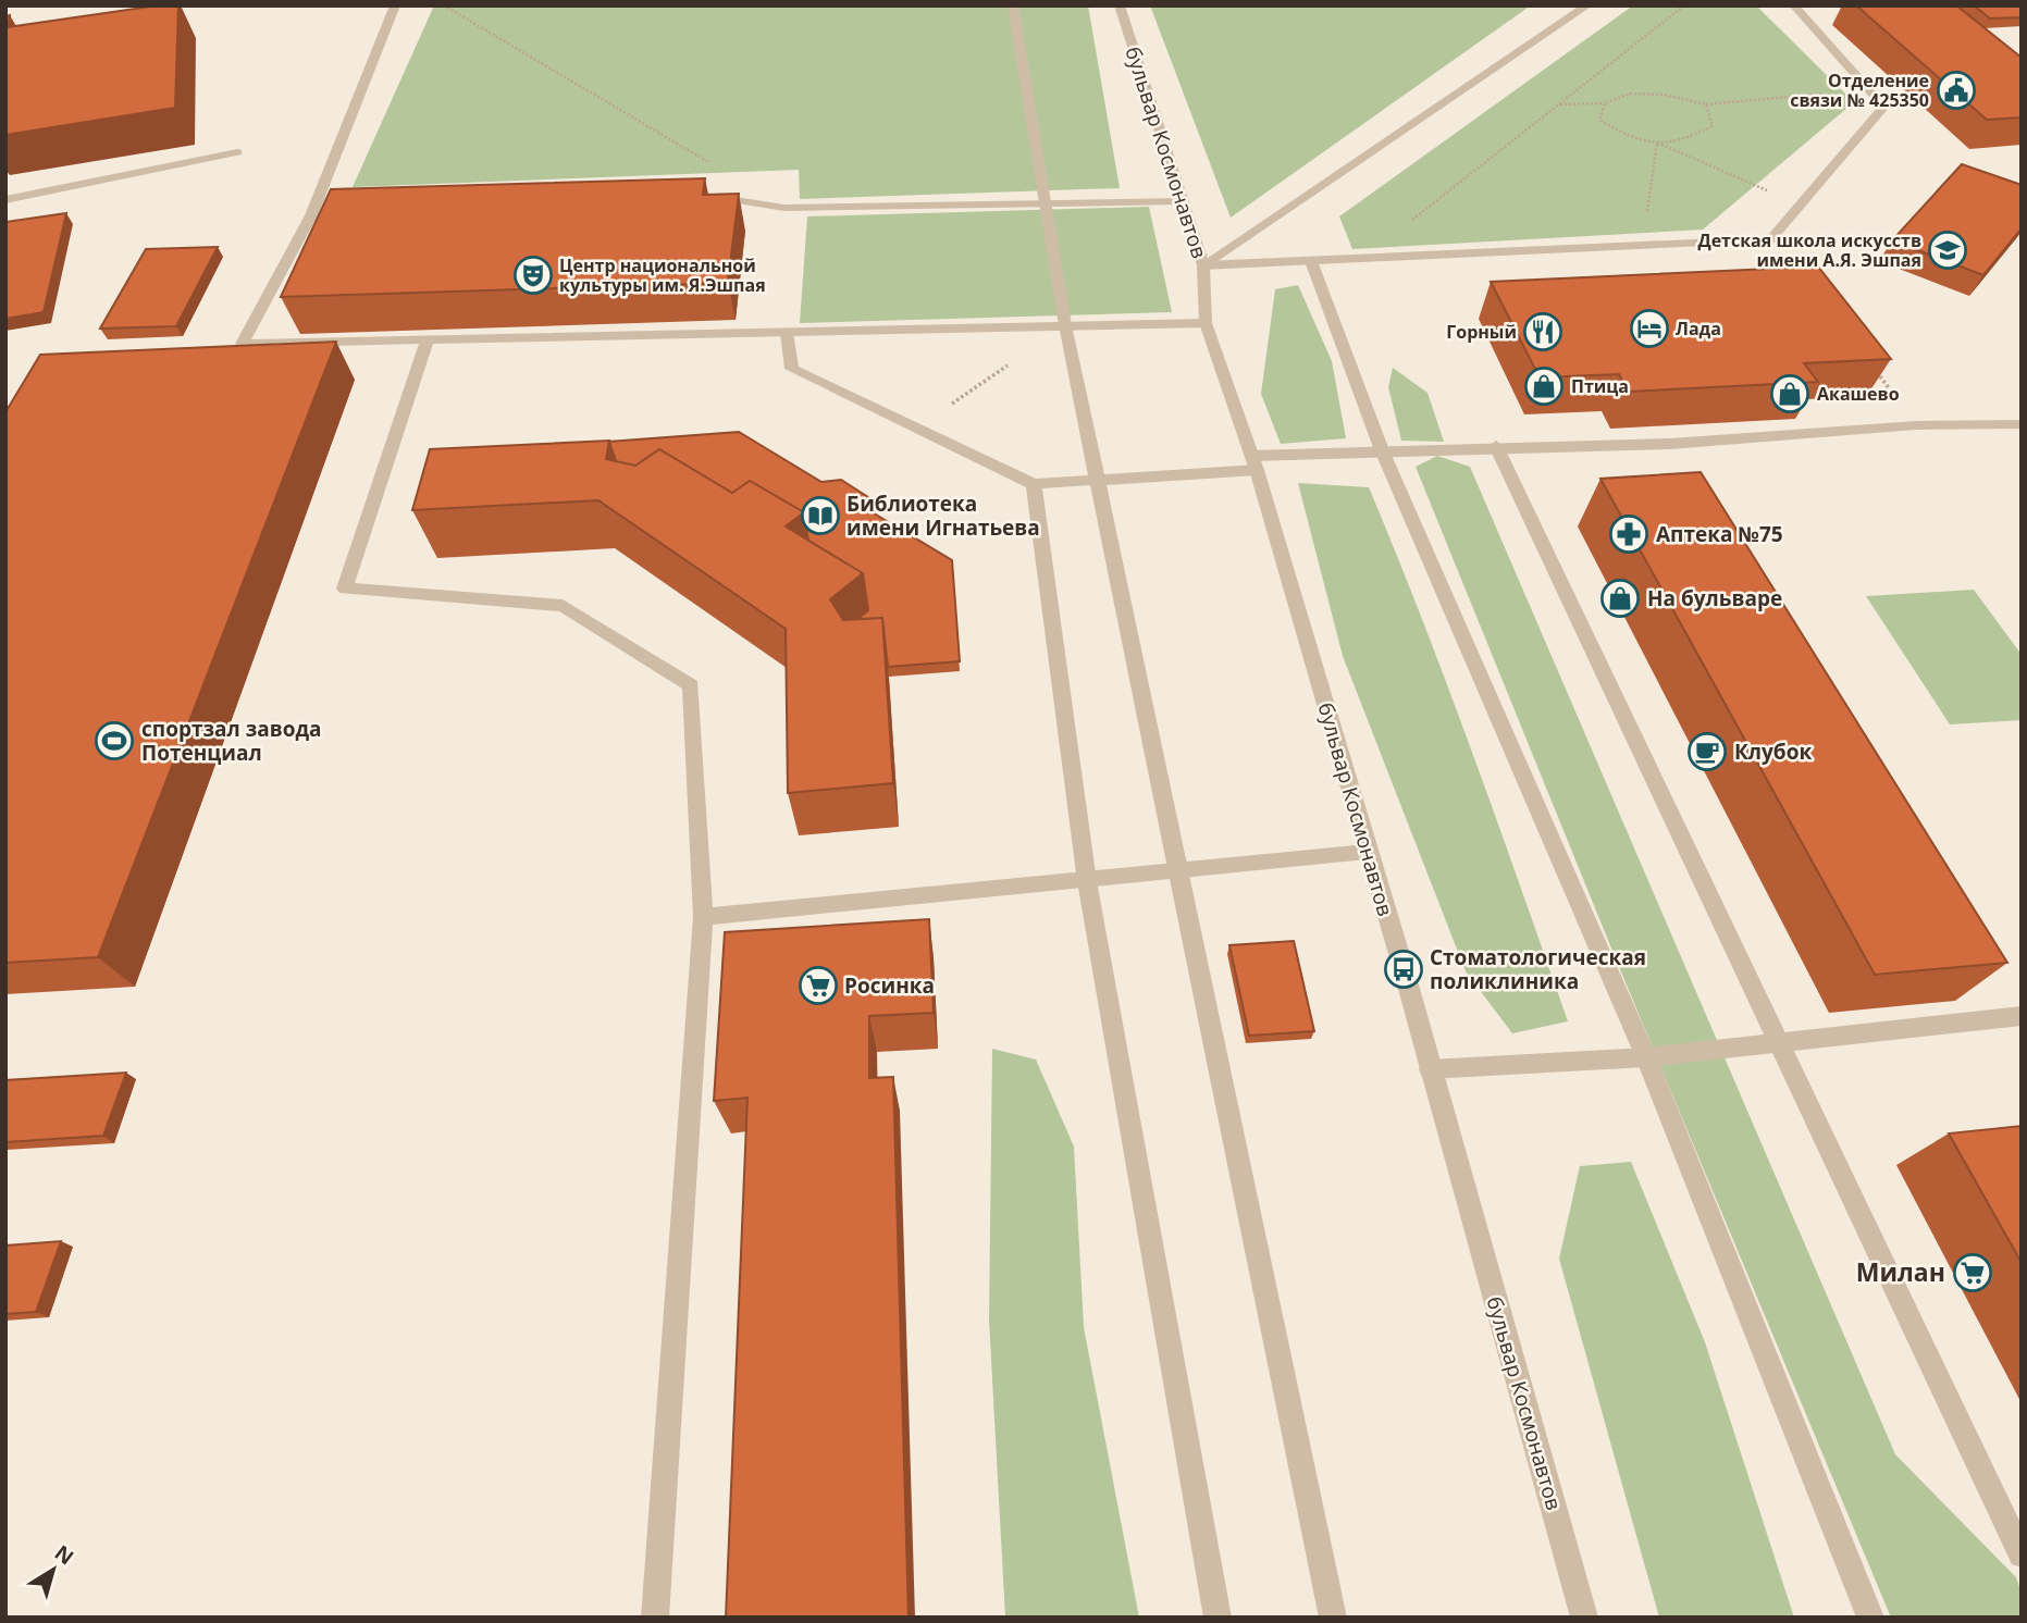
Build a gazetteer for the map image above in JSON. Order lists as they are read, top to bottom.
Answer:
{
  "streets": {
    "street": ["бульвар Космонавтов"]
  },
  "places": {
    "public building": ["Отделение связи № 425350"],
    "school or university": ["Детская школа искусств имени А.Я. Эшпая"],
    "theatre": ["Центр национальной культуры им. Я.Эшпая"],
    "hotel": ["Лада"],
    "restaurant": ["Горный"],
    "shop": ["Птица", "Акашево", "На бульваре"],
    "library": ["Библиотека имени Игнатьева"],
    "pharmacy": ["Аптека №75"],
    "sports": ["спортзал завода Потенциал"],
    "cafe": ["Клубок"],
    "bus stop": ["Стоматологическая поликлиника"],
    "supermarket": ["Росинка", "Милан"]
  },
  "north": "top right"
}
